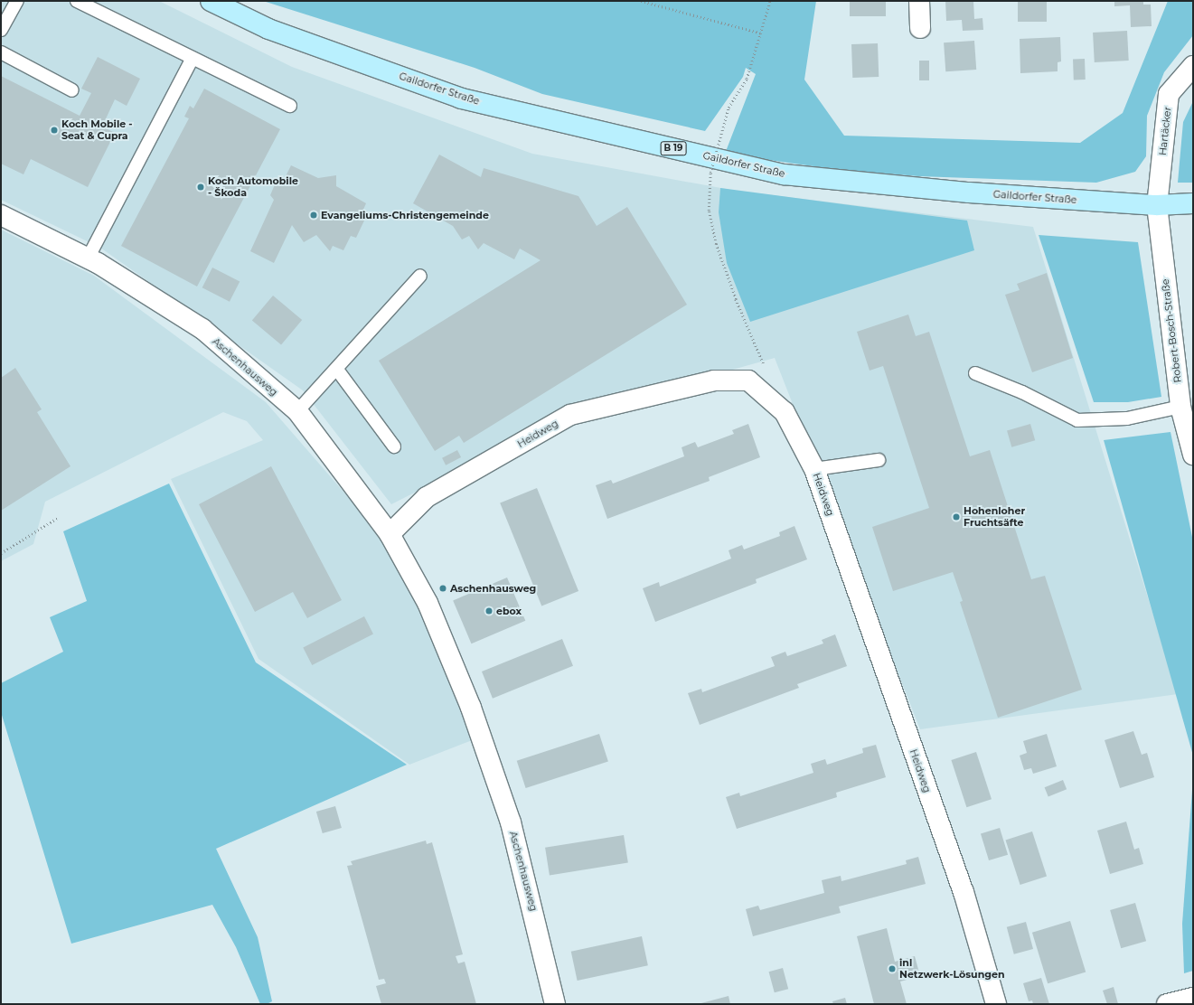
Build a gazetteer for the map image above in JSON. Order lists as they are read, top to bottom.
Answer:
{
  "streets": {
    "main road": ["Gaildorfer Straße", "B 19"],
    "street": [
      "Hartäcker",
      "Robert-Bosch-Straße",
      "Aschenhausweg",
      "Heidweg"
    ]
  },
  "crossings": [
    ["Gaildorfer Straße", "Hartäcker"],
    ["Gaildorfer Straße", "Robert-Bosch-Straße"],
    ["Hartäcker", "Robert-Bosch-Straße"],
    ["Aschenhausweg", "Heidweg"]
  ],
  "places": [
    "Koch Mobile - Seat & Cupra",
    "Koch Automobile - Škoda",
    "Evangeliums-Christengemeinde",
    "Hohenloher Fruchtsäfte",
    "Aschenhausweg",
    "ebox",
    "inl Netzwerk-Lösungen"
  ]
}
